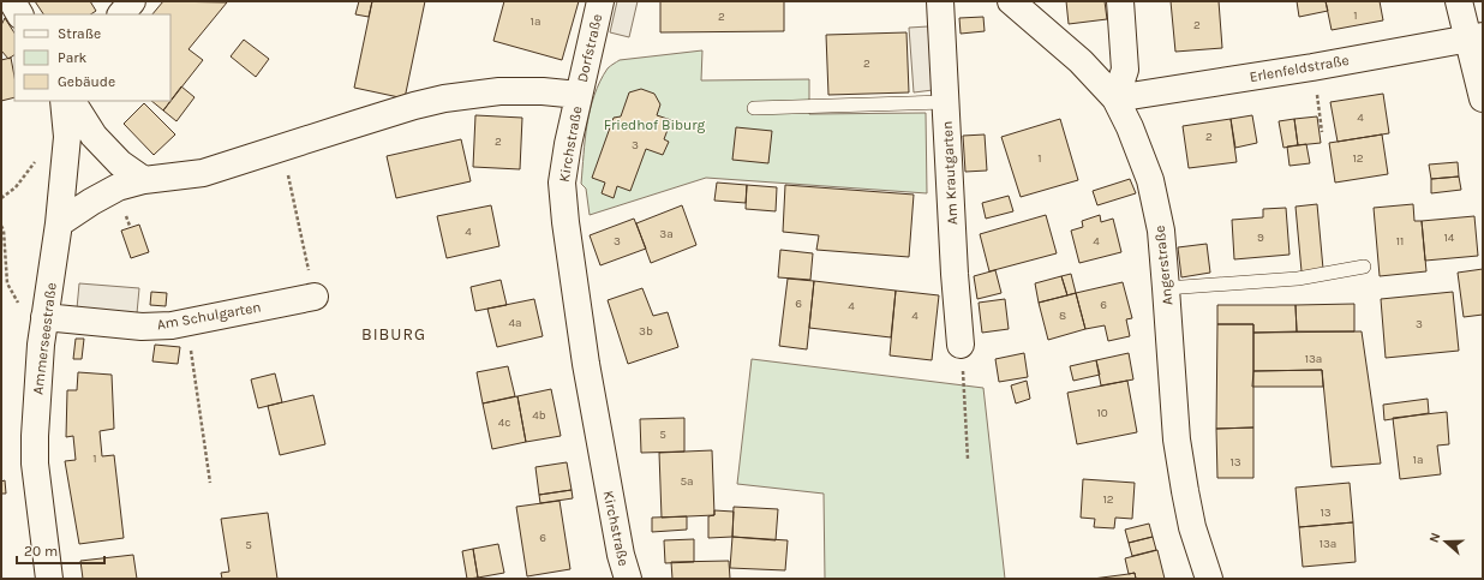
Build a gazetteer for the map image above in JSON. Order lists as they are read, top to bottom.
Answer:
{
  "streets": {
    "street": [
      "Dorfstraße",
      "Erlenfeldstraße",
      "Kirchstraße",
      "Am Krautgarten",
      "Angerstraße",
      "Am Schulgarten",
      "Ammerseestraße"
    ]
  },
  "crossings": [
    ["Dorfstraße", "Kirchstraße"],
    ["Erlenfeldstraße", "Angerstraße"],
    ["Kirchstraße", "Ammerseestraße"],
    ["Am Schulgarten", "Ammerseestraße"]
  ],
  "districts": ["BIBURG"],
  "parks": ["Friedhof Biburg"],
  "house_numbers": [
    "1",
    "2",
    "1a",
    "2",
    "2",
    "4",
    "2",
    "2",
    "3",
    "1",
    "12",
    "4",
    "3a",
    "9",
    "14",
    "3",
    "4",
    "11",
    "6",
    "6",
    "4",
    "4",
    "8",
    "4a",
    "3",
    "3b",
    "13a",
    "10",
    "4b",
    "4c",
    "5",
    "1",
    "1a",
    "13",
    "5a",
    "12",
    "13",
    "6",
    "13a",
    "5"
  ],
  "legend": ["Straße", "Park", "Gebäude"],
  "scale_bar": "20 m",
  "north": "left"
}
